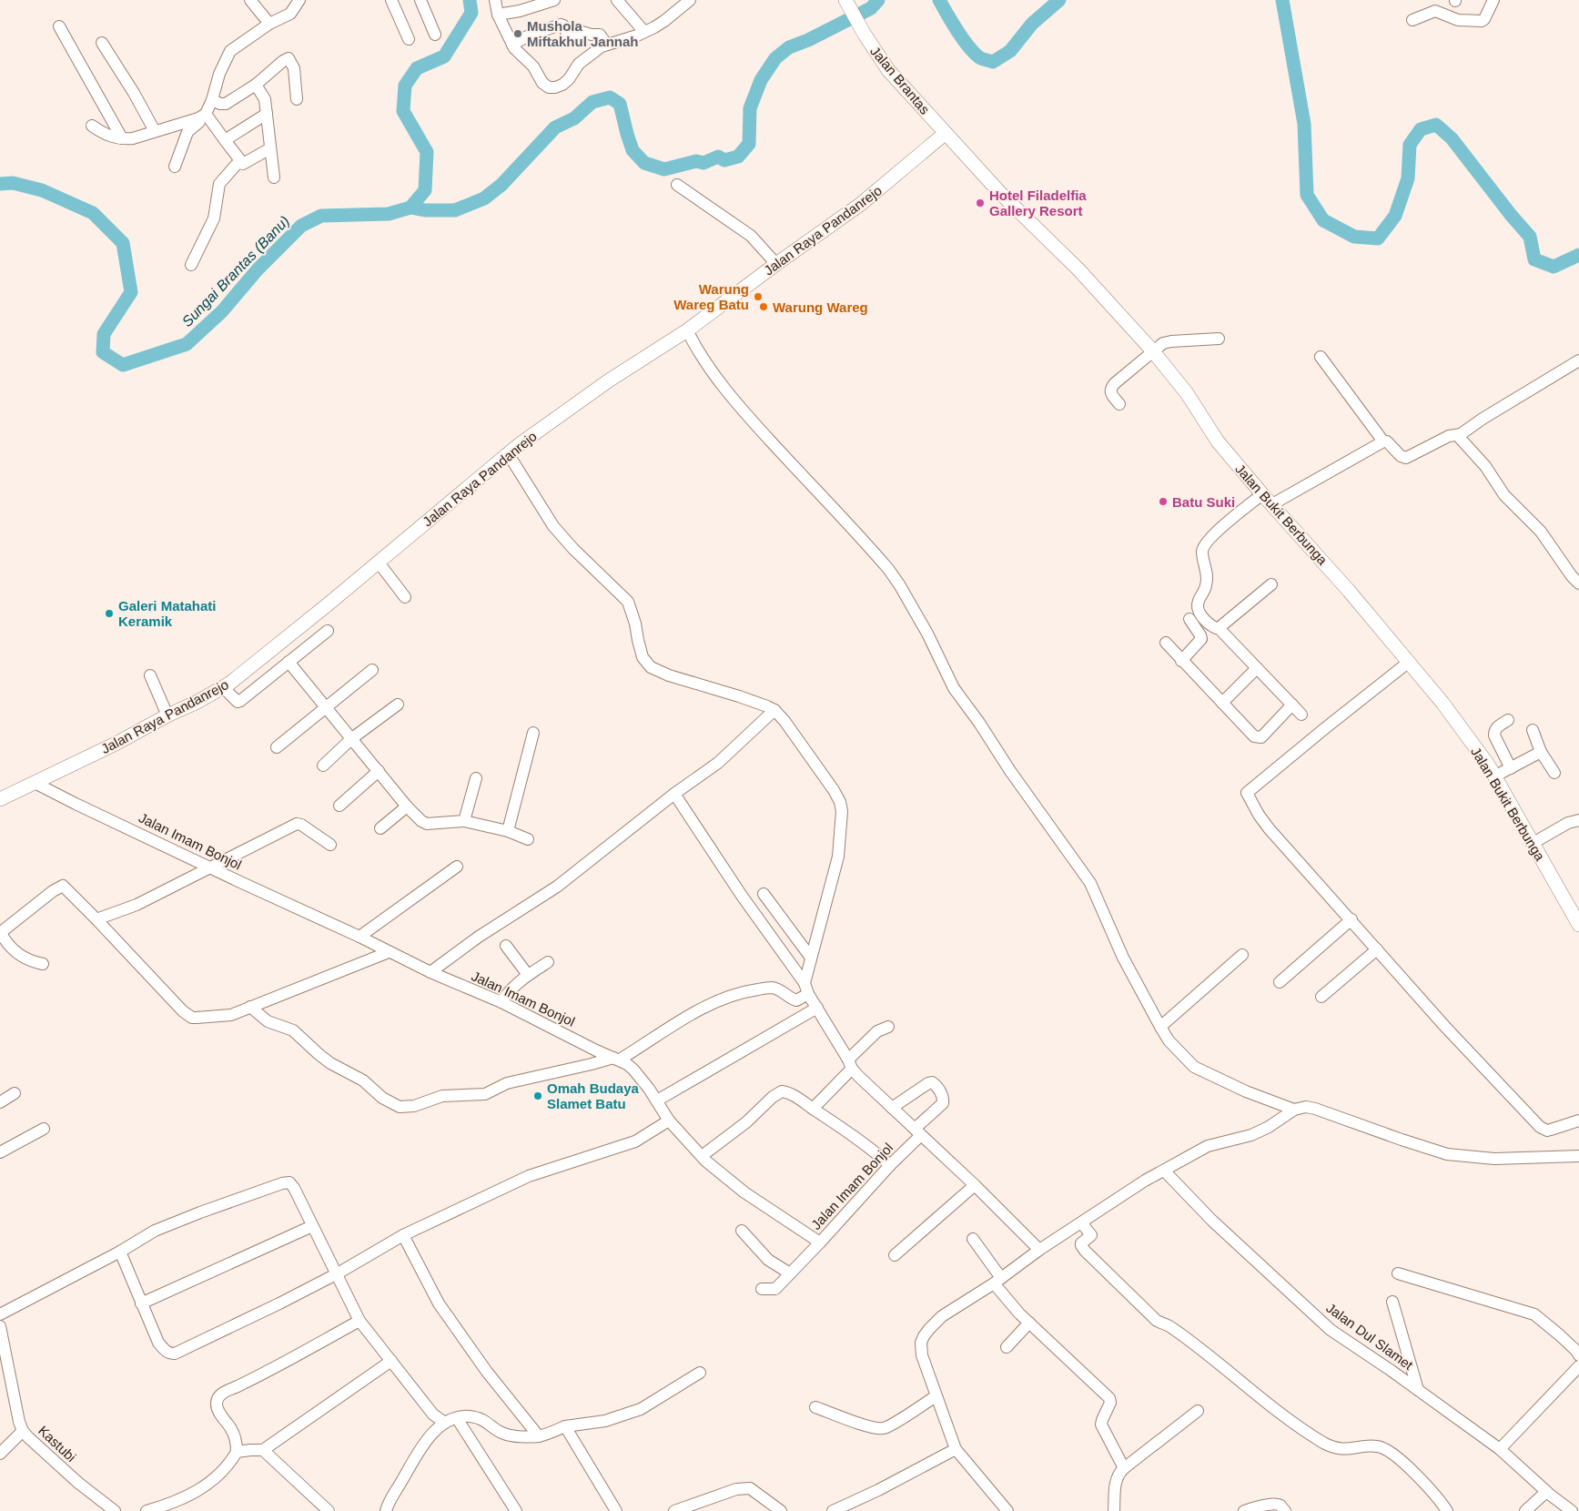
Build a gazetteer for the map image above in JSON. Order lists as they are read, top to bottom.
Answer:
{
  "streets": {
    "main road": ["Jalan Brantas", "Jalan Raya Pandanrejo", "Jalan Bukit Berbunga"],
    "street": ["Jalan Imam Bonjol", "Jalan Dul Slamet", "Kastubi"]
  },
  "crossings": [
    ["Jalan Brantas", "Jalan Raya Pandanrejo"],
    ["Jalan Brantas", "Jalan Bukit Berbunga"],
    ["Jalan Raya Pandanrejo", "Jalan Bukit Berbunga"],
    ["Jalan Raya Pandanrejo", "Jalan Imam Bonjol"]
  ],
  "water": ["Sungai Brantas (Banu)"],
  "places": [
    "Mushola Miftakhul Jannah",
    "Hotel Filadelfia Gallery Resort",
    "Warung Wareg Batu",
    "Warung Wareg",
    "Batu Suki",
    "Galeri Matahati Keramik",
    "Omah Budaya Slamet Batu"
  ]
}
